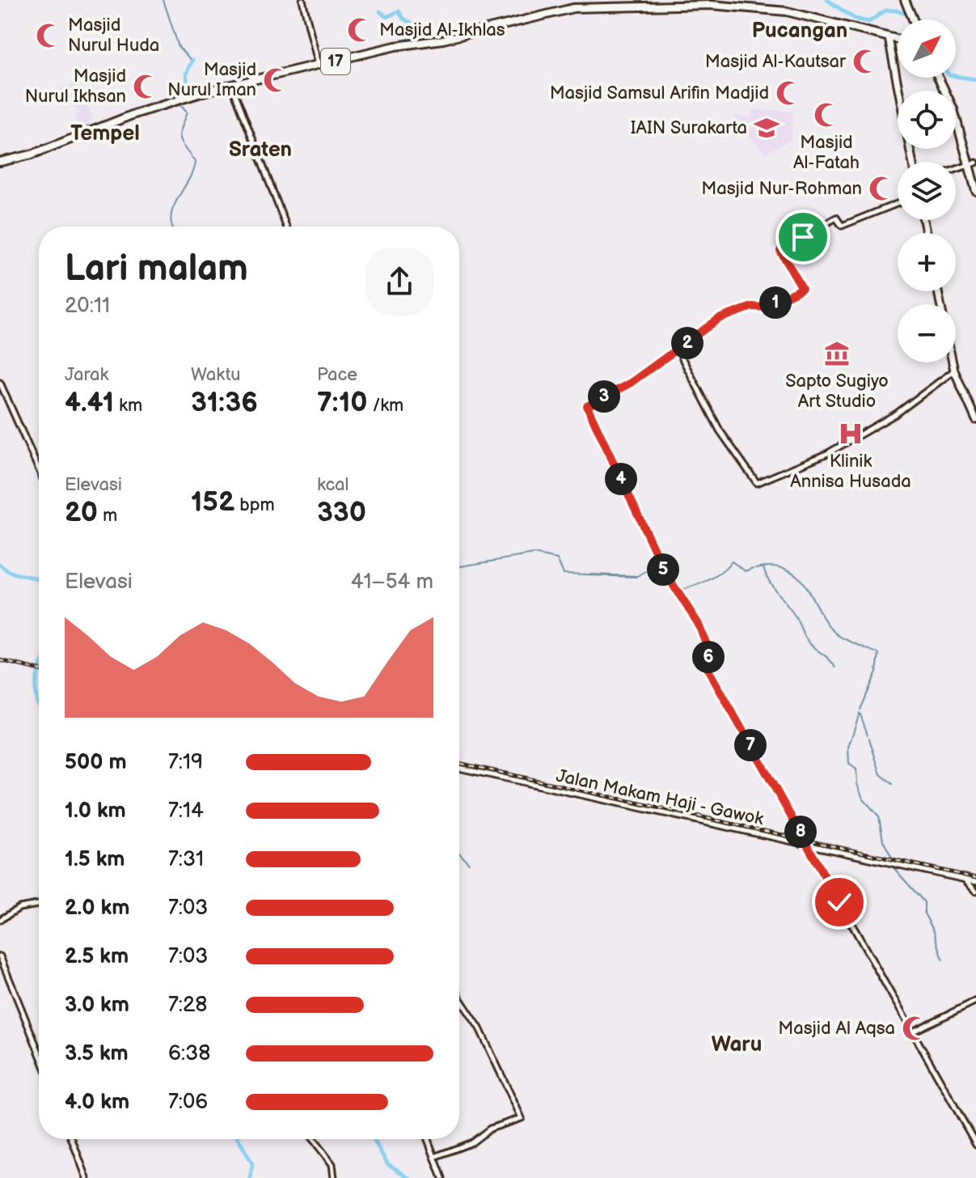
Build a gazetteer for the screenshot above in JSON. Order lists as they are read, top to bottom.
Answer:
{
  "streets": {
    "highway": ["17"],
    "street": ["Jalan Makam Haji - Gawok"]
  },
  "districts": [
    "Pucangan",
    "Tempel",
    "Sraten",
    "Waru"
  ],
  "places": {
    "mosque": [
      "Masjid Al-Ikhlas",
      "Masjid Nurul Huda",
      "Masjid Al-Kautsar",
      "Masjid Nurul Iman",
      "Masjid Nurul Ikhsan",
      "Masjid Samsul Arifin Madjid",
      "Masjid Al-Fatah",
      "Masjid Nur-Rohman",
      "Masjid Al Aqsa"
    ],
    "school or university": ["IAIN Surakarta"],
    "museum": ["Sapto Sugiyo Art Studio"],
    "hospital": ["Klinik Annisa Husada"]
  },
  "north": "top right",
  "page": {
    "map_buttons": ["+", "−"],
    "heading": ["Lari malam", "20:11"],
    "pins": [
      "1",
      "2",
      "3",
      "4",
      "5",
      "6",
      "7",
      "8"
    ],
    "stats": [
      ["Jarak", "4.41 km"],
      ["Waktu", "31:36"],
      ["Pace", "7:10 /km"],
      ["Elevasi", "20 m"],
      ["152 bpm"],
      ["kcal", "330"]
    ],
    "chart": ["Elevasi", "41–54 m"],
    "list": [
      {
        "name": "500 m",
        "note": "7:19"
      },
      {
        "name": "1.0 km",
        "note": "7:14"
      },
      {
        "name": "1.5 km",
        "note": "7:31"
      },
      {
        "name": "2.0 km",
        "note": "7:03"
      },
      {
        "name": "2.5 km",
        "note": "7:03"
      },
      {
        "name": "3.0 km",
        "note": "7:28"
      },
      {
        "name": "3.5 km",
        "note": "6:38"
      },
      {
        "name": "4.0 km",
        "note": "7:06"
      }
    ]
  }
}
